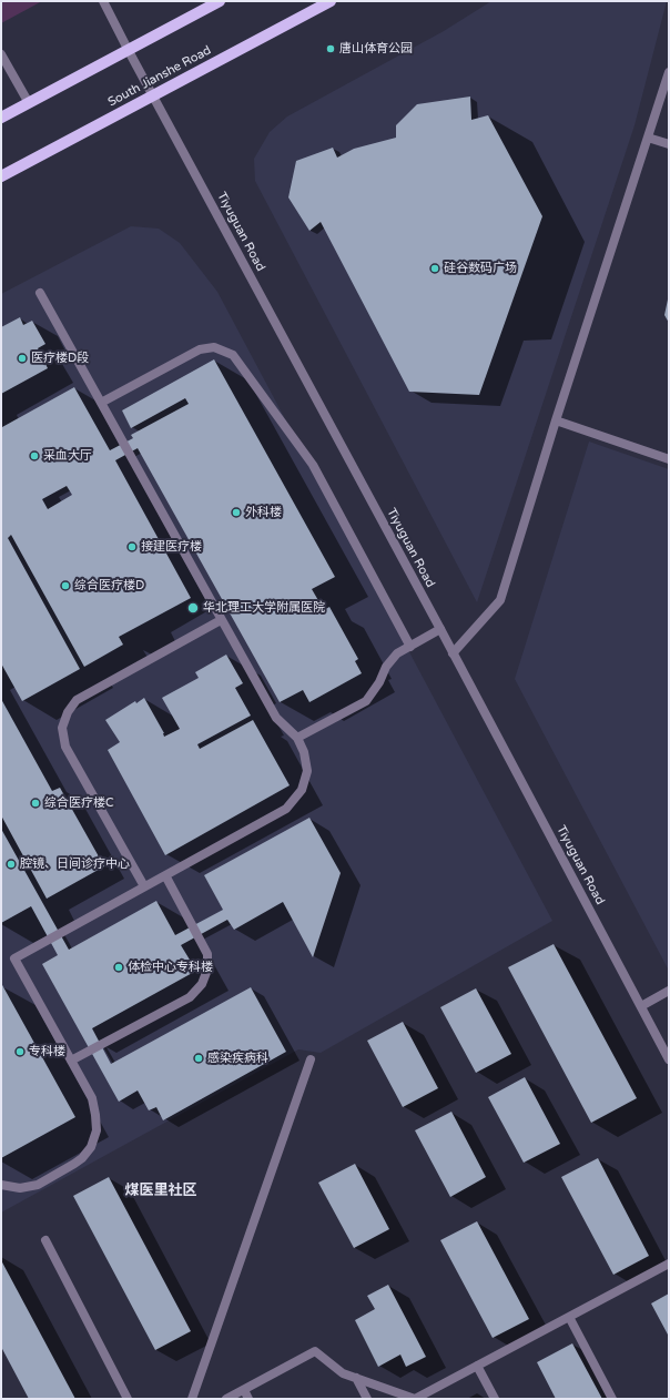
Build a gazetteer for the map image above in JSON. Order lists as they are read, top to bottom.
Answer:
{
  "streets": {
    "main road": ["South Jianshe Road"],
    "street": ["Tiyuguan Road"]
  },
  "crossings": [
    ["South Jianshe Road", "Tiyuguan Road"]
  ],
  "districts": ["煤医里社区"],
  "places": [
    "唐山体育公园",
    "硅谷数码广场",
    "医疗楼D段",
    "采血大厅",
    "外科楼",
    "接建医疗楼",
    "综合医疗楼D",
    "华北理工大学附属医院",
    "综合医疗楼C",
    "腔镜、日间诊疗中心",
    "体检中心专科楼",
    "专科楼",
    "感染疾病科"
  ]
}
